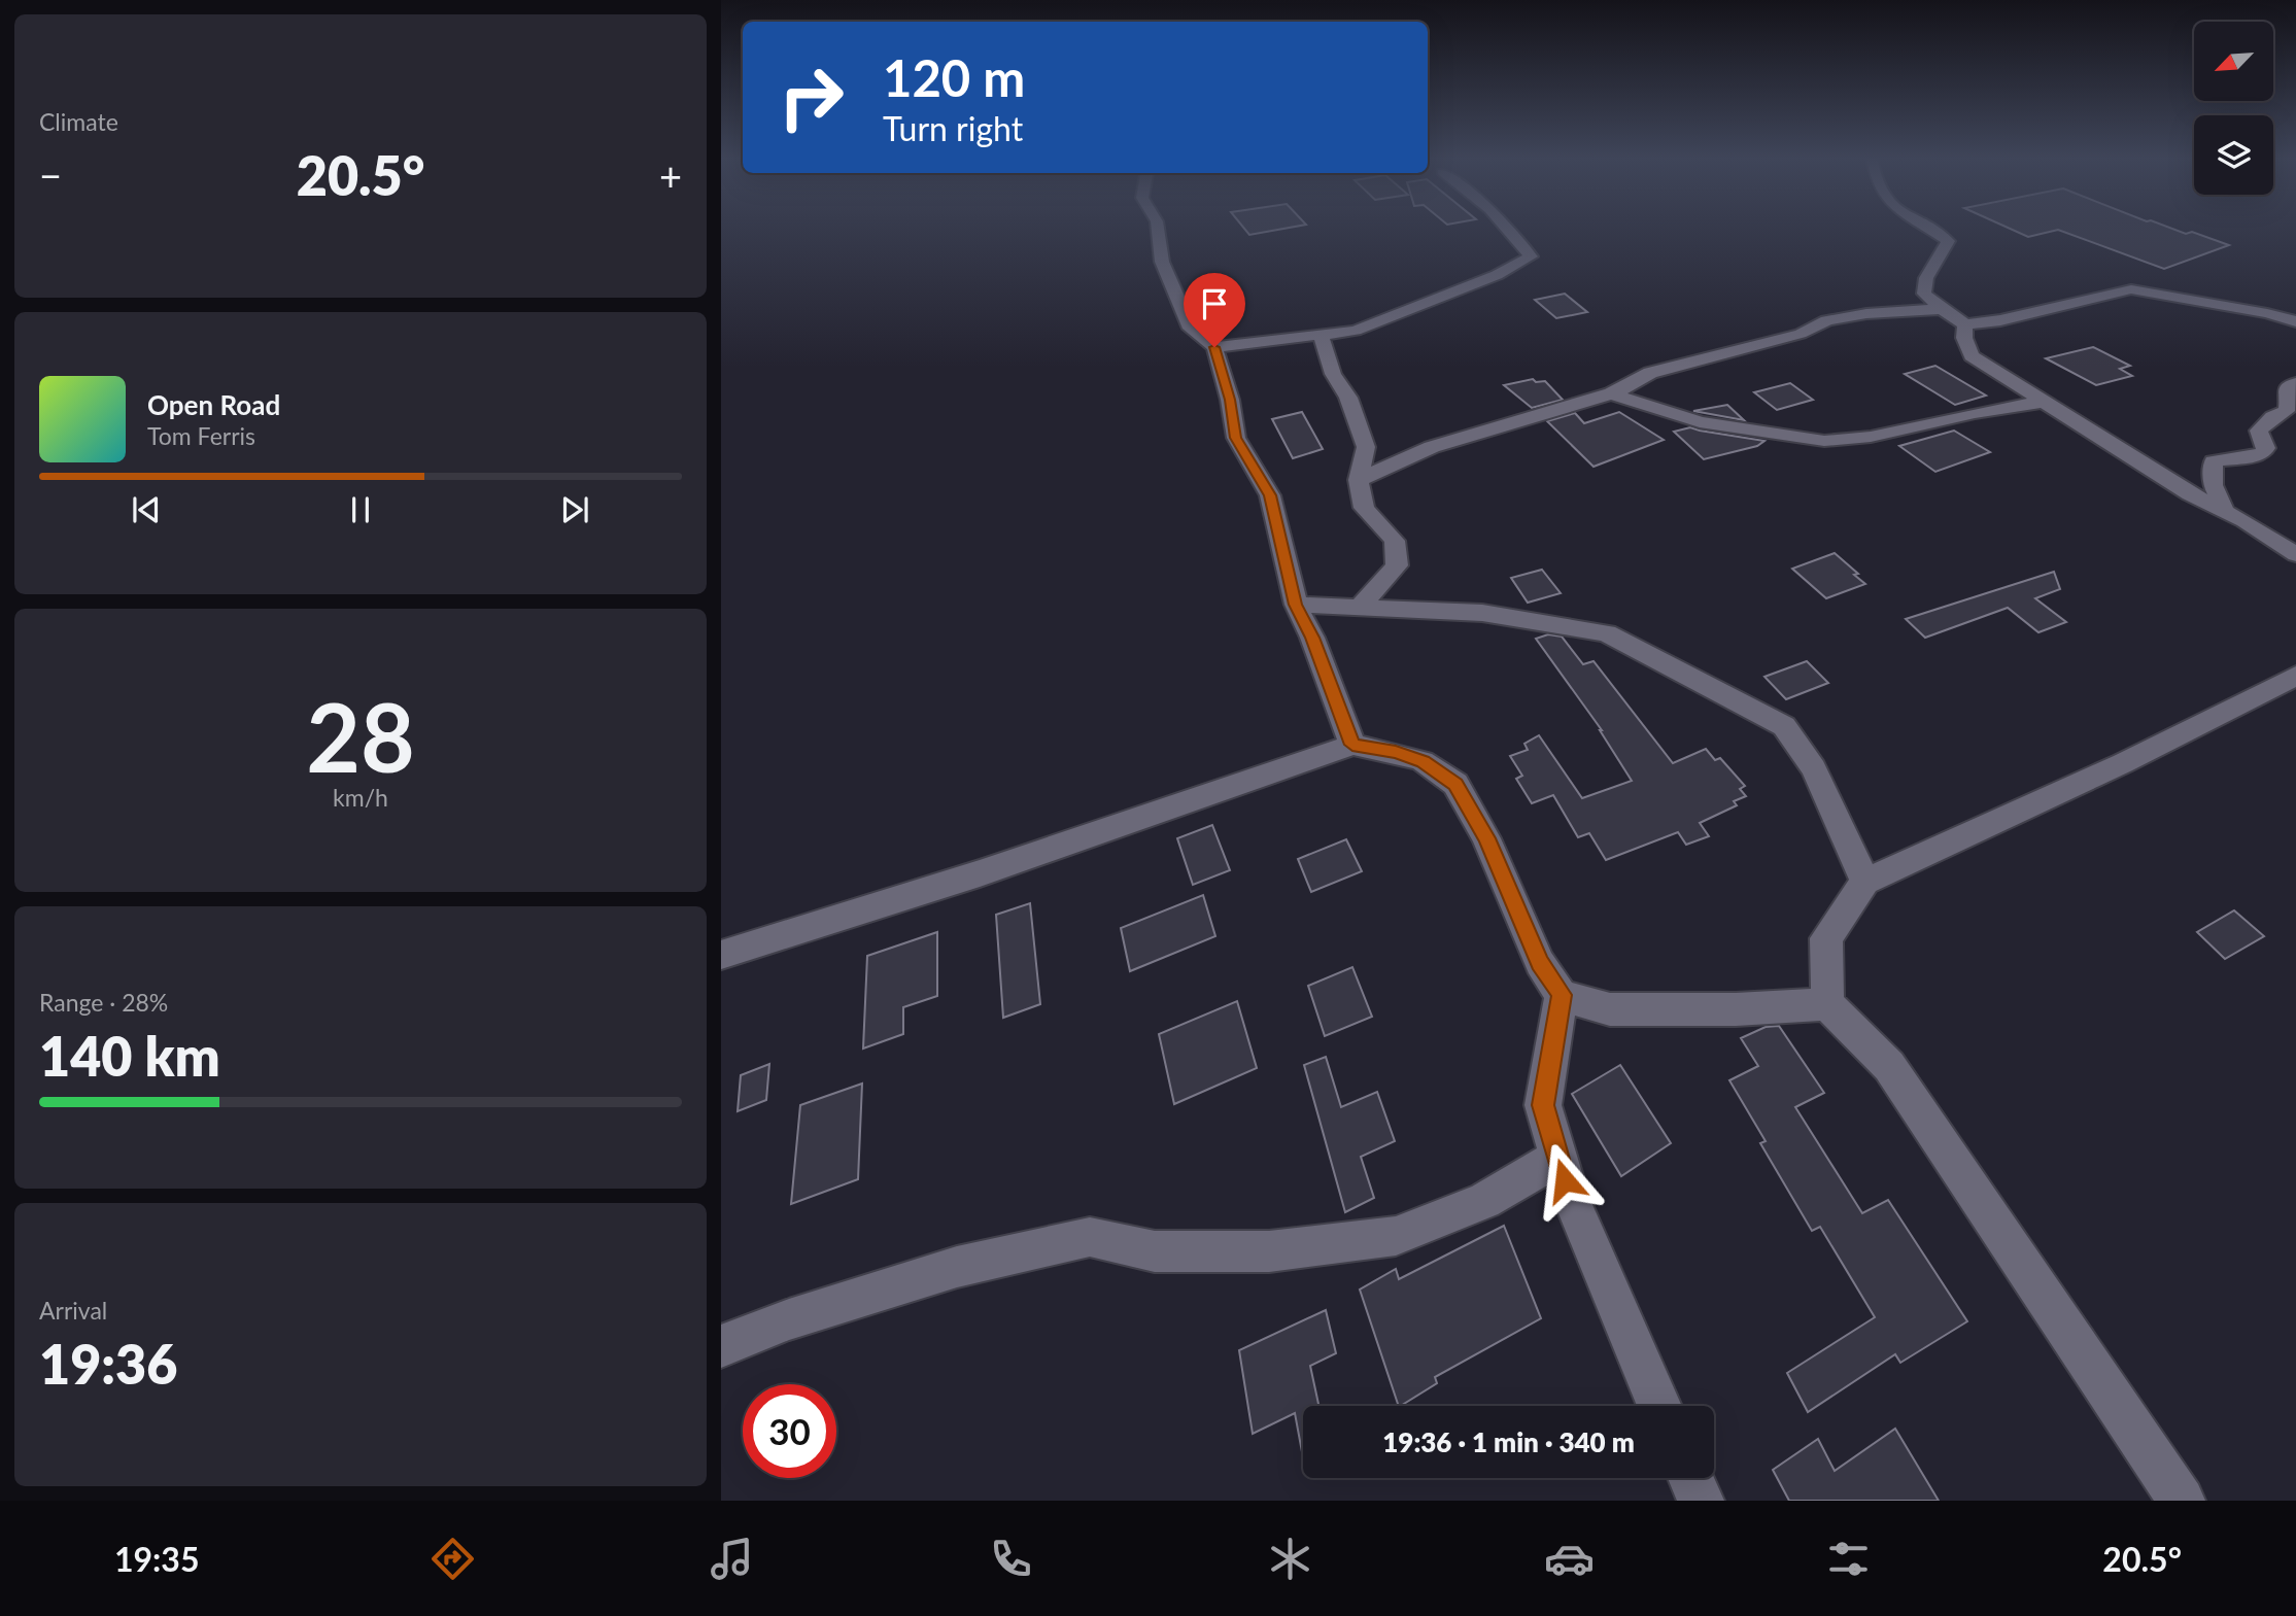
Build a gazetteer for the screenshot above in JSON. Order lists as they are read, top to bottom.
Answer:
{
  "north": "bottom left",
  "page": {
    "tile": [
      "Climate",
      ["28", "km/h"],
      ["Range · 28%", "140 km"],
      ["Arrival", "19:36"]
    ],
    "turn": ["120 m", "Turn right"],
    "heat": ["−", "20.5°", "+"],
    "song": ["Open Road", "Tom Ferris"],
    "limit": "30",
    "trip": "19:36 · 1 min · 340 m",
    "tabs": ["19:35", "20.5°"]
  }
}
